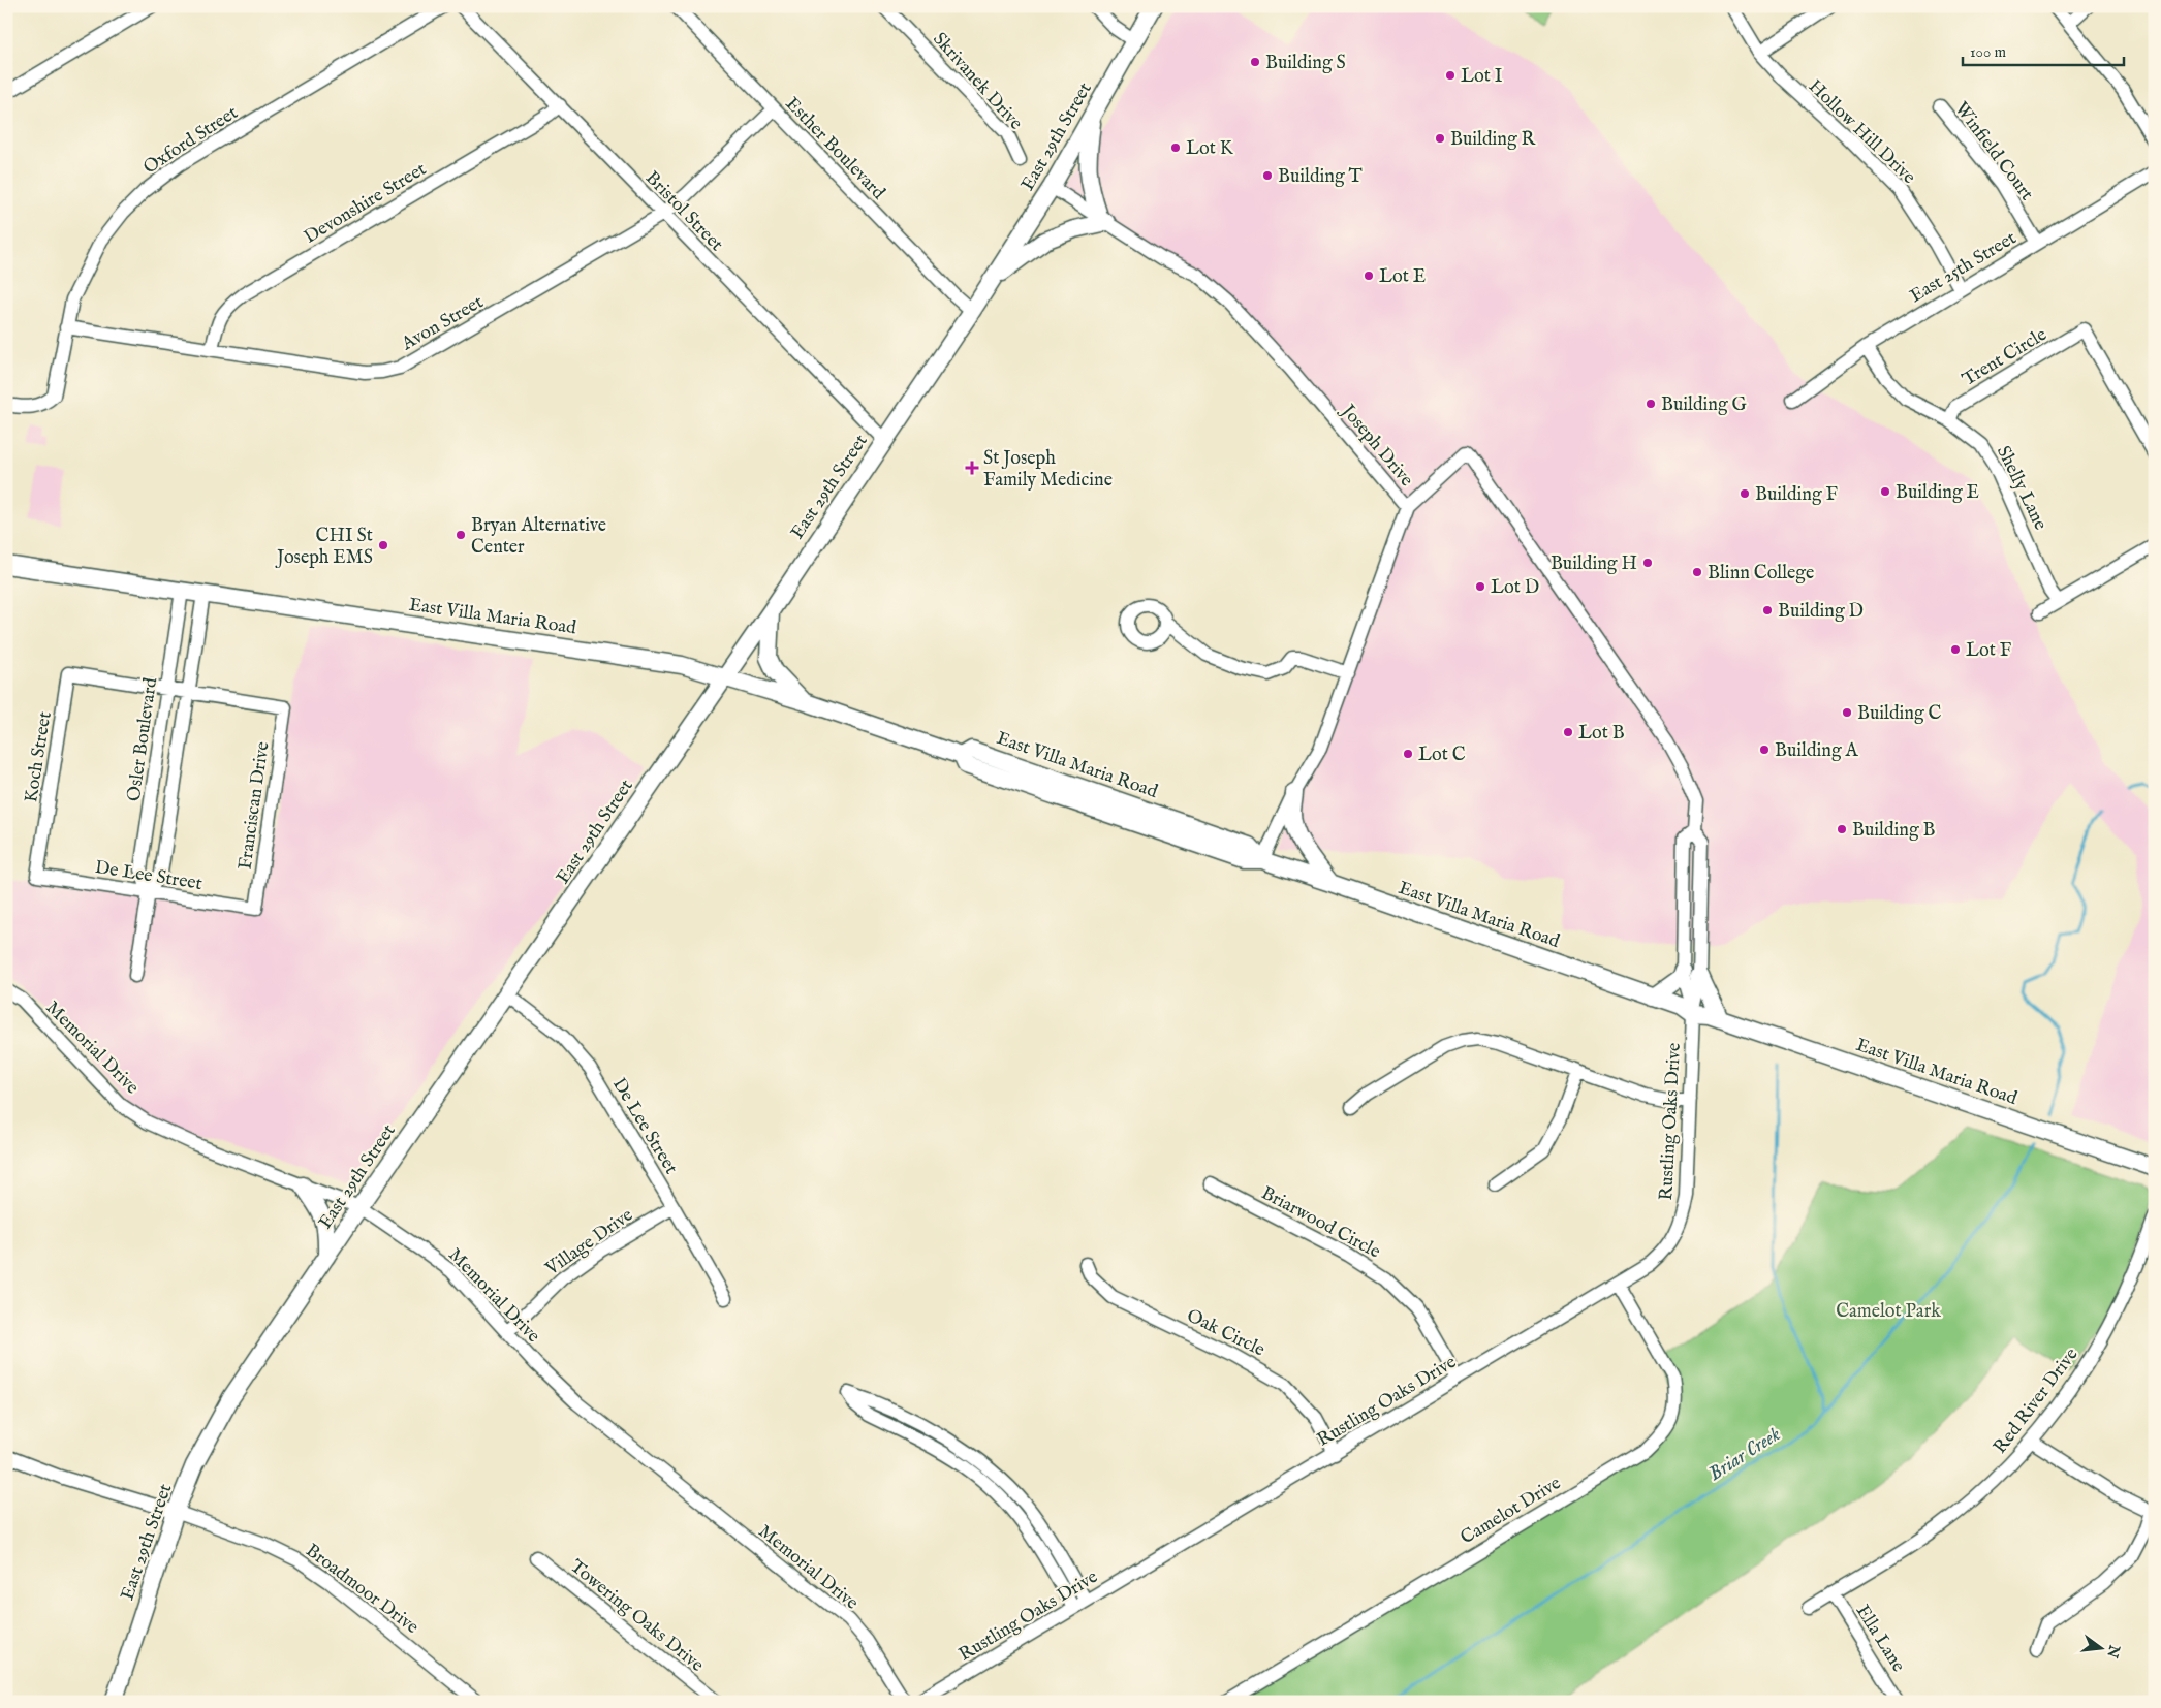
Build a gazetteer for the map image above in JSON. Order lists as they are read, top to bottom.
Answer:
{
  "streets": {
    "main road": ["East 29th Street", "East Villa Maria Road"],
    "street": [
      "Skrivanek Drive",
      "Hollow Hill Drive",
      "Oxford Street",
      "Esther Boulevard",
      "Winfield Court",
      "Devonshire Street",
      "Bristol Street",
      "East 25th Street",
      "Avon Street",
      "Trent Circle",
      "Joseph Drive",
      "Shelly Lane",
      "Osler Boulevard",
      "Koch Street",
      "Franciscan Drive",
      "De Lee Street",
      "Memorial Drive",
      "Rustling Oaks Drive",
      "Briarwood Circle",
      "Village Drive",
      "Oak Circle",
      "Red River Drive",
      "Camelot Drive",
      "Broadmoor Drive",
      "Towering Oaks Drive",
      "Ella Lane"
    ]
  },
  "crossings": [
    ["Hollow Hill Drive", "East 25th Street"],
    ["East 29th Street", "Esther Boulevard"],
    ["East 29th Street", "Bristol Street"],
    ["East 29th Street", "Joseph Drive"],
    ["East 29th Street", "East Villa Maria Road"],
    ["East 29th Street", "De Lee Street"],
    ["East 29th Street", "Memorial Drive"],
    ["East 29th Street", "Broadmoor Drive"],
    ["Oxford Street", "Avon Street"],
    ["Esther Boulevard", "Avon Street"],
    ["Winfield Court", "East 25th Street"],
    ["Devonshire Street", "Bristol Street"],
    ["Devonshire Street", "Avon Street"],
    ["Bristol Street", "Avon Street"],
    ["East 25th Street", "Shelly Lane"],
    ["Trent Circle", "Shelly Lane"],
    ["Joseph Drive", "East Villa Maria Road"],
    ["East Villa Maria Road", "Osler Boulevard"],
    ["East Villa Maria Road", "Rustling Oaks Drive"],
    ["Osler Boulevard", "Koch Street"],
    ["Osler Boulevard", "Franciscan Drive"],
    ["Osler Boulevard", "De Lee Street"],
    ["Koch Street", "De Lee Street"],
    ["Franciscan Drive", "De Lee Street"],
    ["De Lee Street", "Village Drive"],
    ["Memorial Drive", "Village Drive"],
    ["Rustling Oaks Drive", "Briarwood Circle"],
    ["Rustling Oaks Drive", "Oak Circle"],
    ["Rustling Oaks Drive", "Camelot Drive"],
    ["Red River Drive", "Ella Lane"]
  ],
  "water": ["Briar Creek"],
  "parks": ["Camelot Park"],
  "places": {
    "other": [
      "Building S",
      "Lot I",
      "Building R",
      "Lot K",
      "Building T",
      "Lot E",
      "Building G",
      "Building E",
      "Building F",
      "Bryan Alternative Center",
      "CHI St Joseph EMS",
      "Building H",
      "Blinn College",
      "Lot D",
      "Building D",
      "Lot F",
      "Building C",
      "Lot B",
      "Building A",
      "Lot C",
      "Building B"
    ],
    "health": ["St Joseph Family Medicine"]
  },
  "scale_bar": "100 m",
  "north": "right"
}
